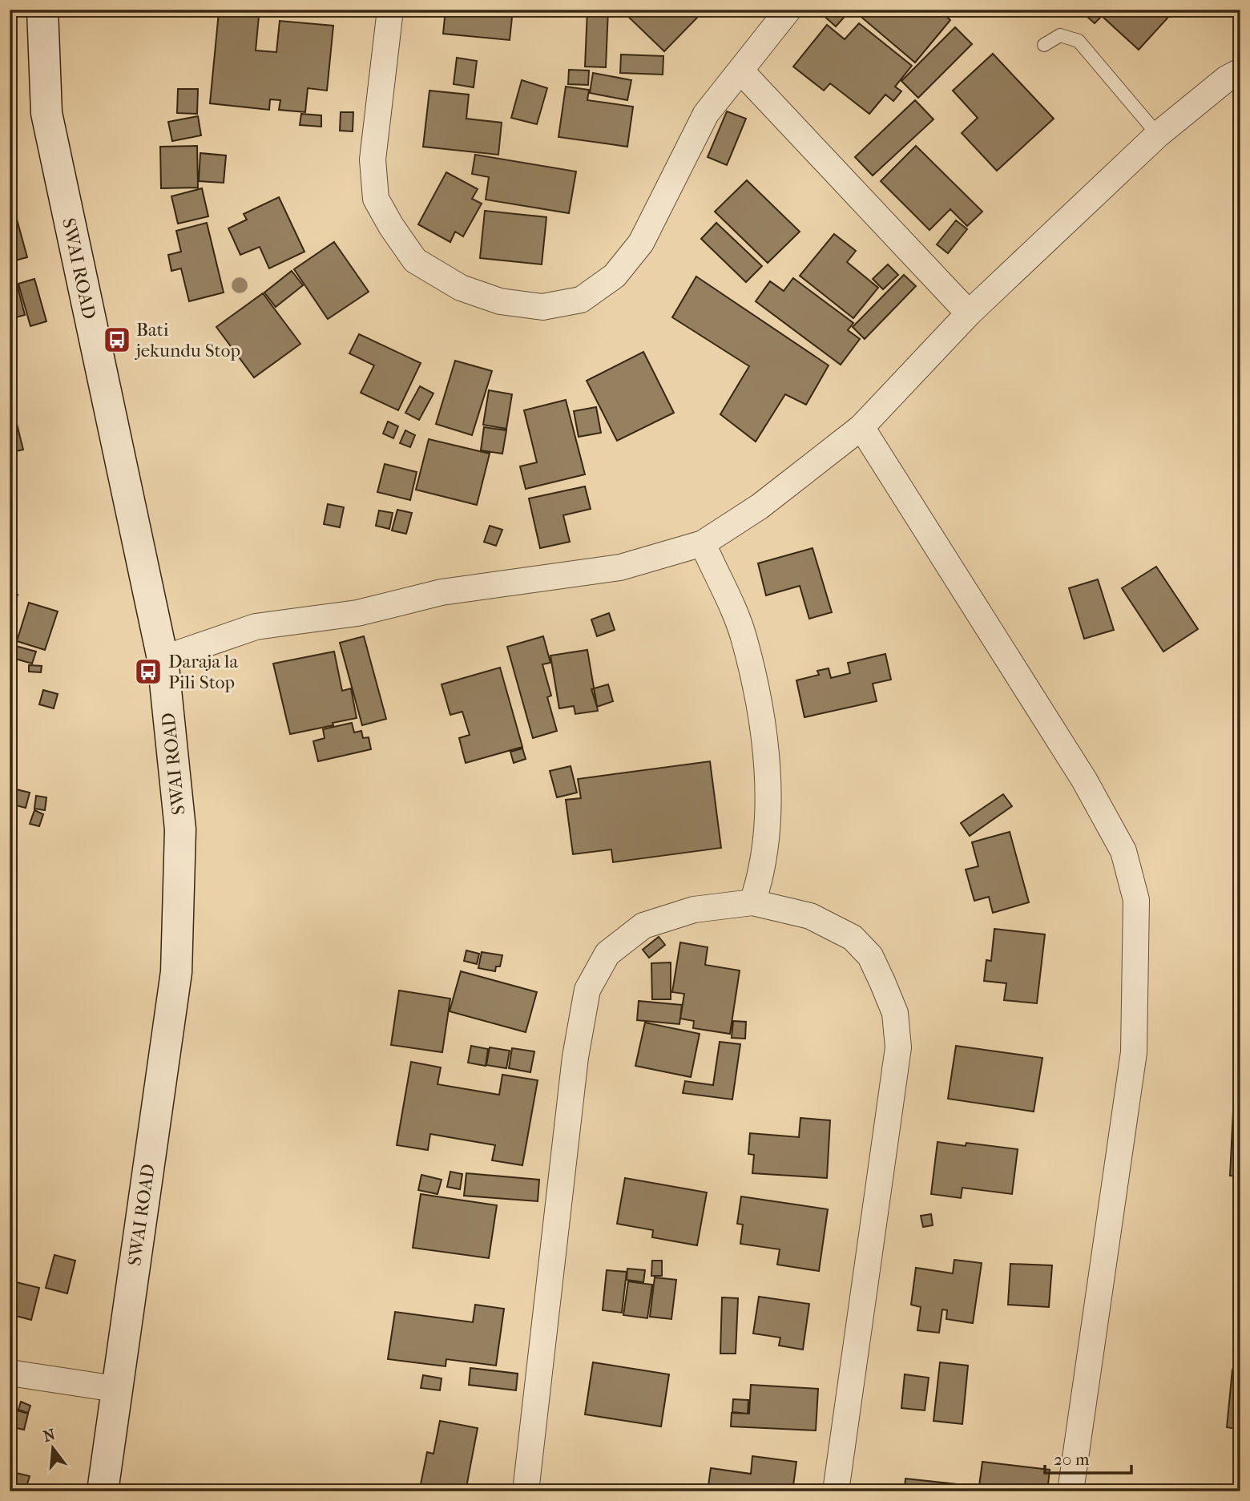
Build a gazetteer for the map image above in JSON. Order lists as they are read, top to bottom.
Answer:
{
  "streets": {
    "street": ["SWAI ROAD"]
  },
  "places": {
    "bus stop": ["Bati jekundu Stop", "Daraja la Pili Stop"]
  },
  "scale_bar": "20 m",
  "north": "top"
}
